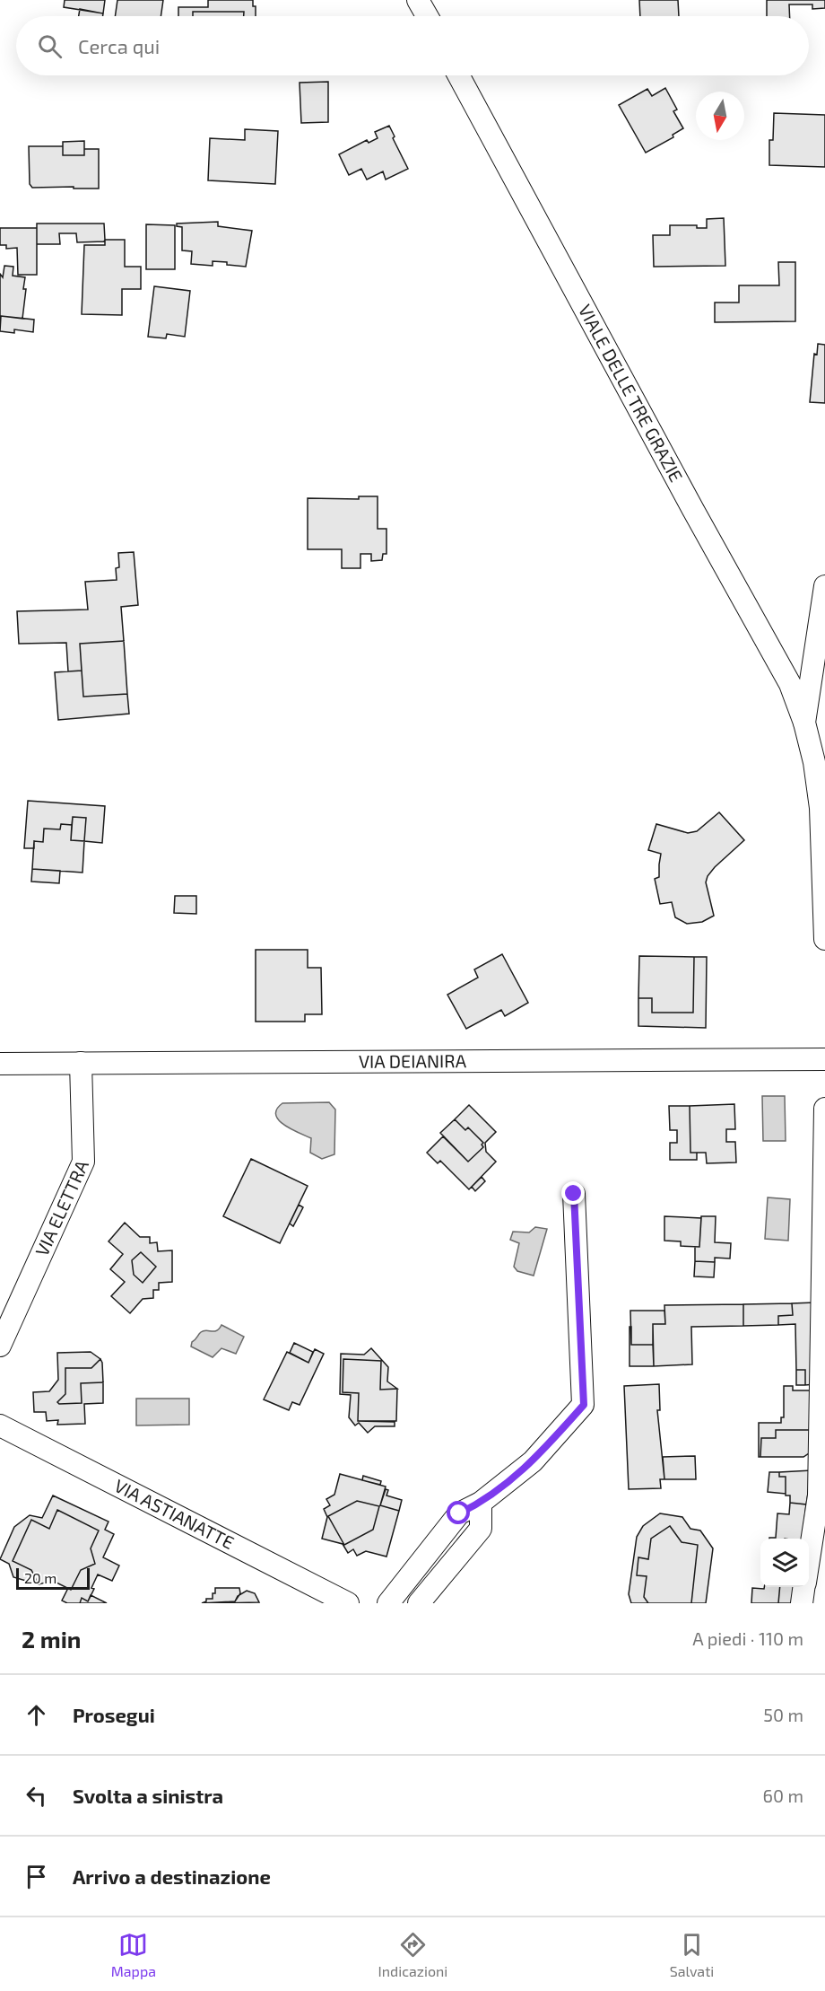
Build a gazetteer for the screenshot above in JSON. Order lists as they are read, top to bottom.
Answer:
{
  "streets": {
    "street": [
      "VIALE DELLE TRE GRAZIE",
      "VIA DEIANIRA",
      "VIA ELETTRA",
      "VIA ASTIANATTE"
    ]
  },
  "crossings": [
    ["VIA DEIANIRA", "VIA ELETTRA"]
  ],
  "scale_bar": "20 m",
  "north": "bottom",
  "page": {
    "search": "Cerca qui",
    "scale": "20 m",
    "heading": ["2 min", "A piedi · 110 m"],
    "list": [
      ["Prosegui", "50 m"],
      ["Svolta a sinistra", "60 m"],
      "Arrivo a destinazione"
    ],
    "nav": ["Mappa", "Indicazioni", "Salvati"]
  }
}
